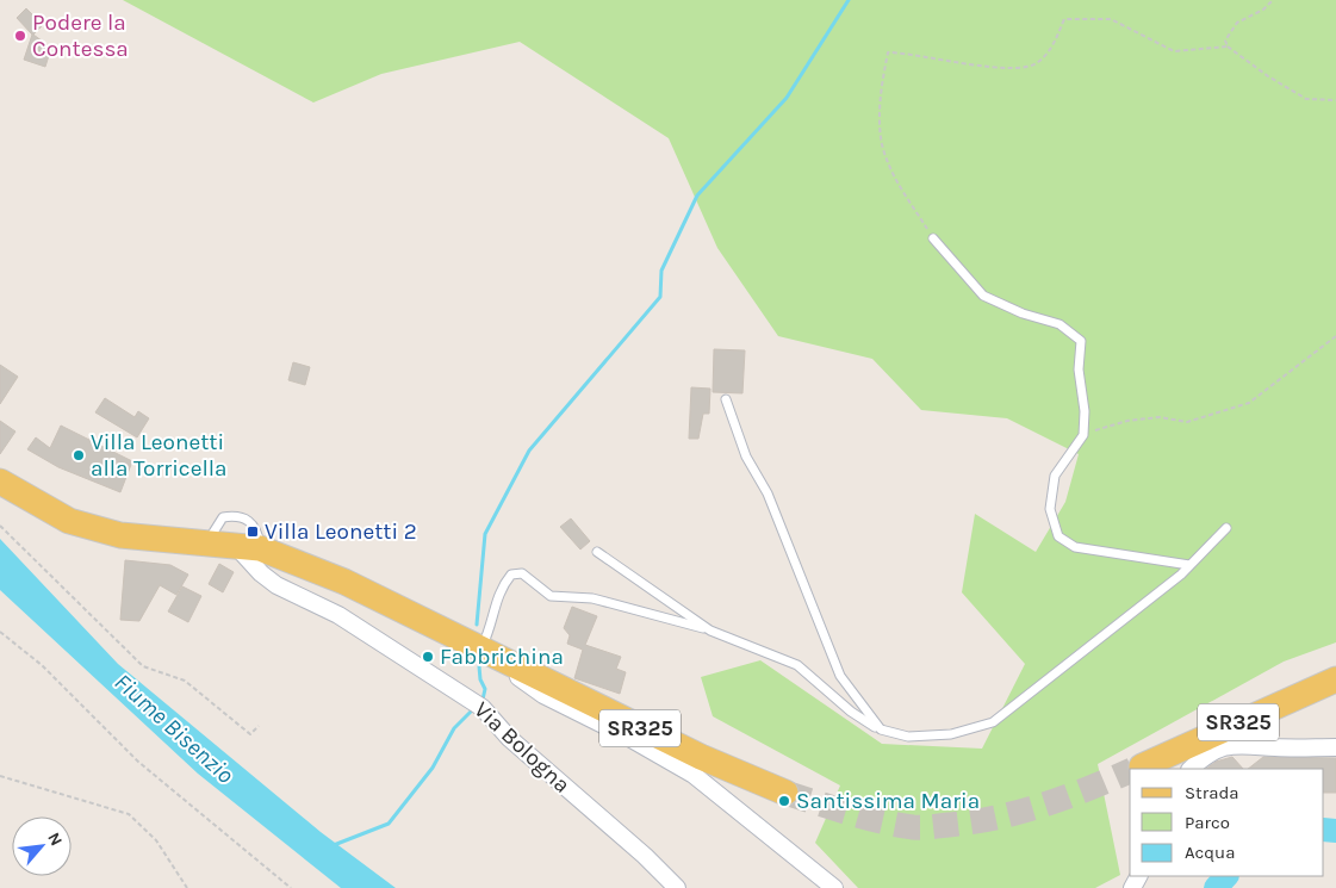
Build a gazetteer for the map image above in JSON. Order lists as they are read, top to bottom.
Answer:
{
  "streets": {
    "main road": ["SR325"],
    "street": ["Via Bologna"]
  },
  "crossings": [
    ["SR325", "Via Bologna"]
  ],
  "water": ["Fiume Bisenzio"],
  "places": {
    "other": [
      "Podere la Contessa",
      "Villa Leonetti alla Torricella",
      "Fabbrichina",
      "Santissima Maria"
    ],
    "transit": ["Villa Leonetti 2"]
  },
  "legend": ["Strada", "Parco", "Acqua"],
  "north": "top right"
}
